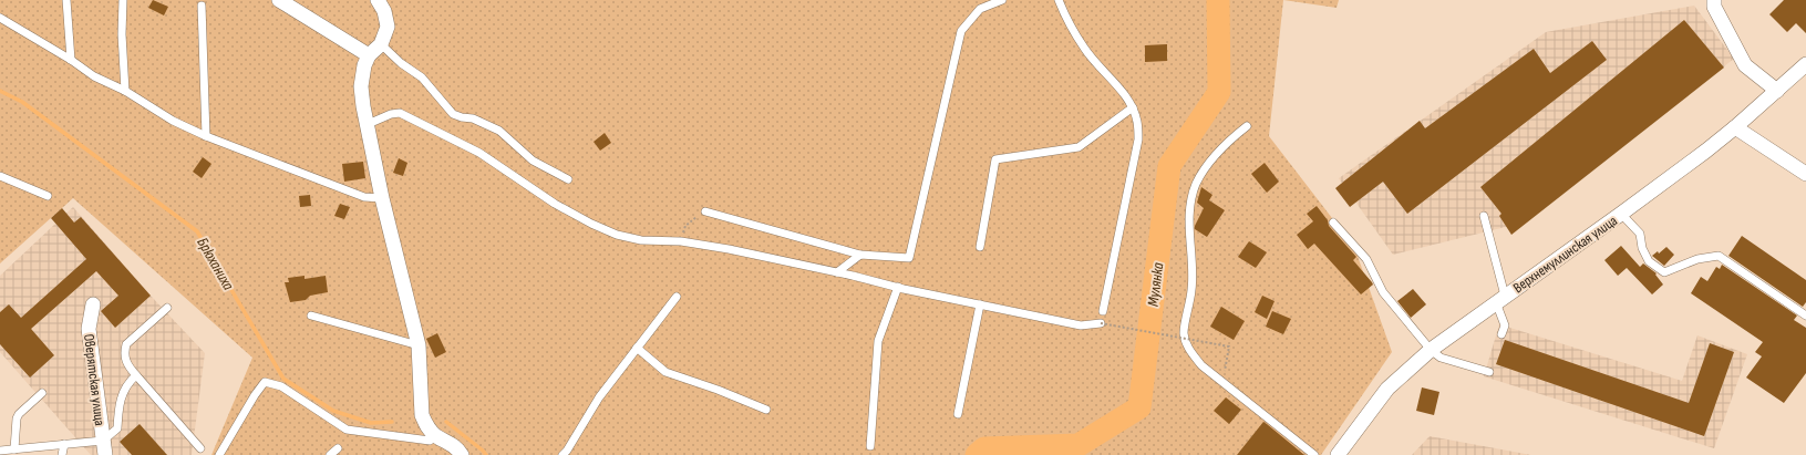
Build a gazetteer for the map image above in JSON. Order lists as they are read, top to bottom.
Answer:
{
  "streets": {
    "street": ["Верхнемуллинская улица", "Оверятская улица"]
  },
  "water": ["Брюханиха", "Мулянка"]
}
